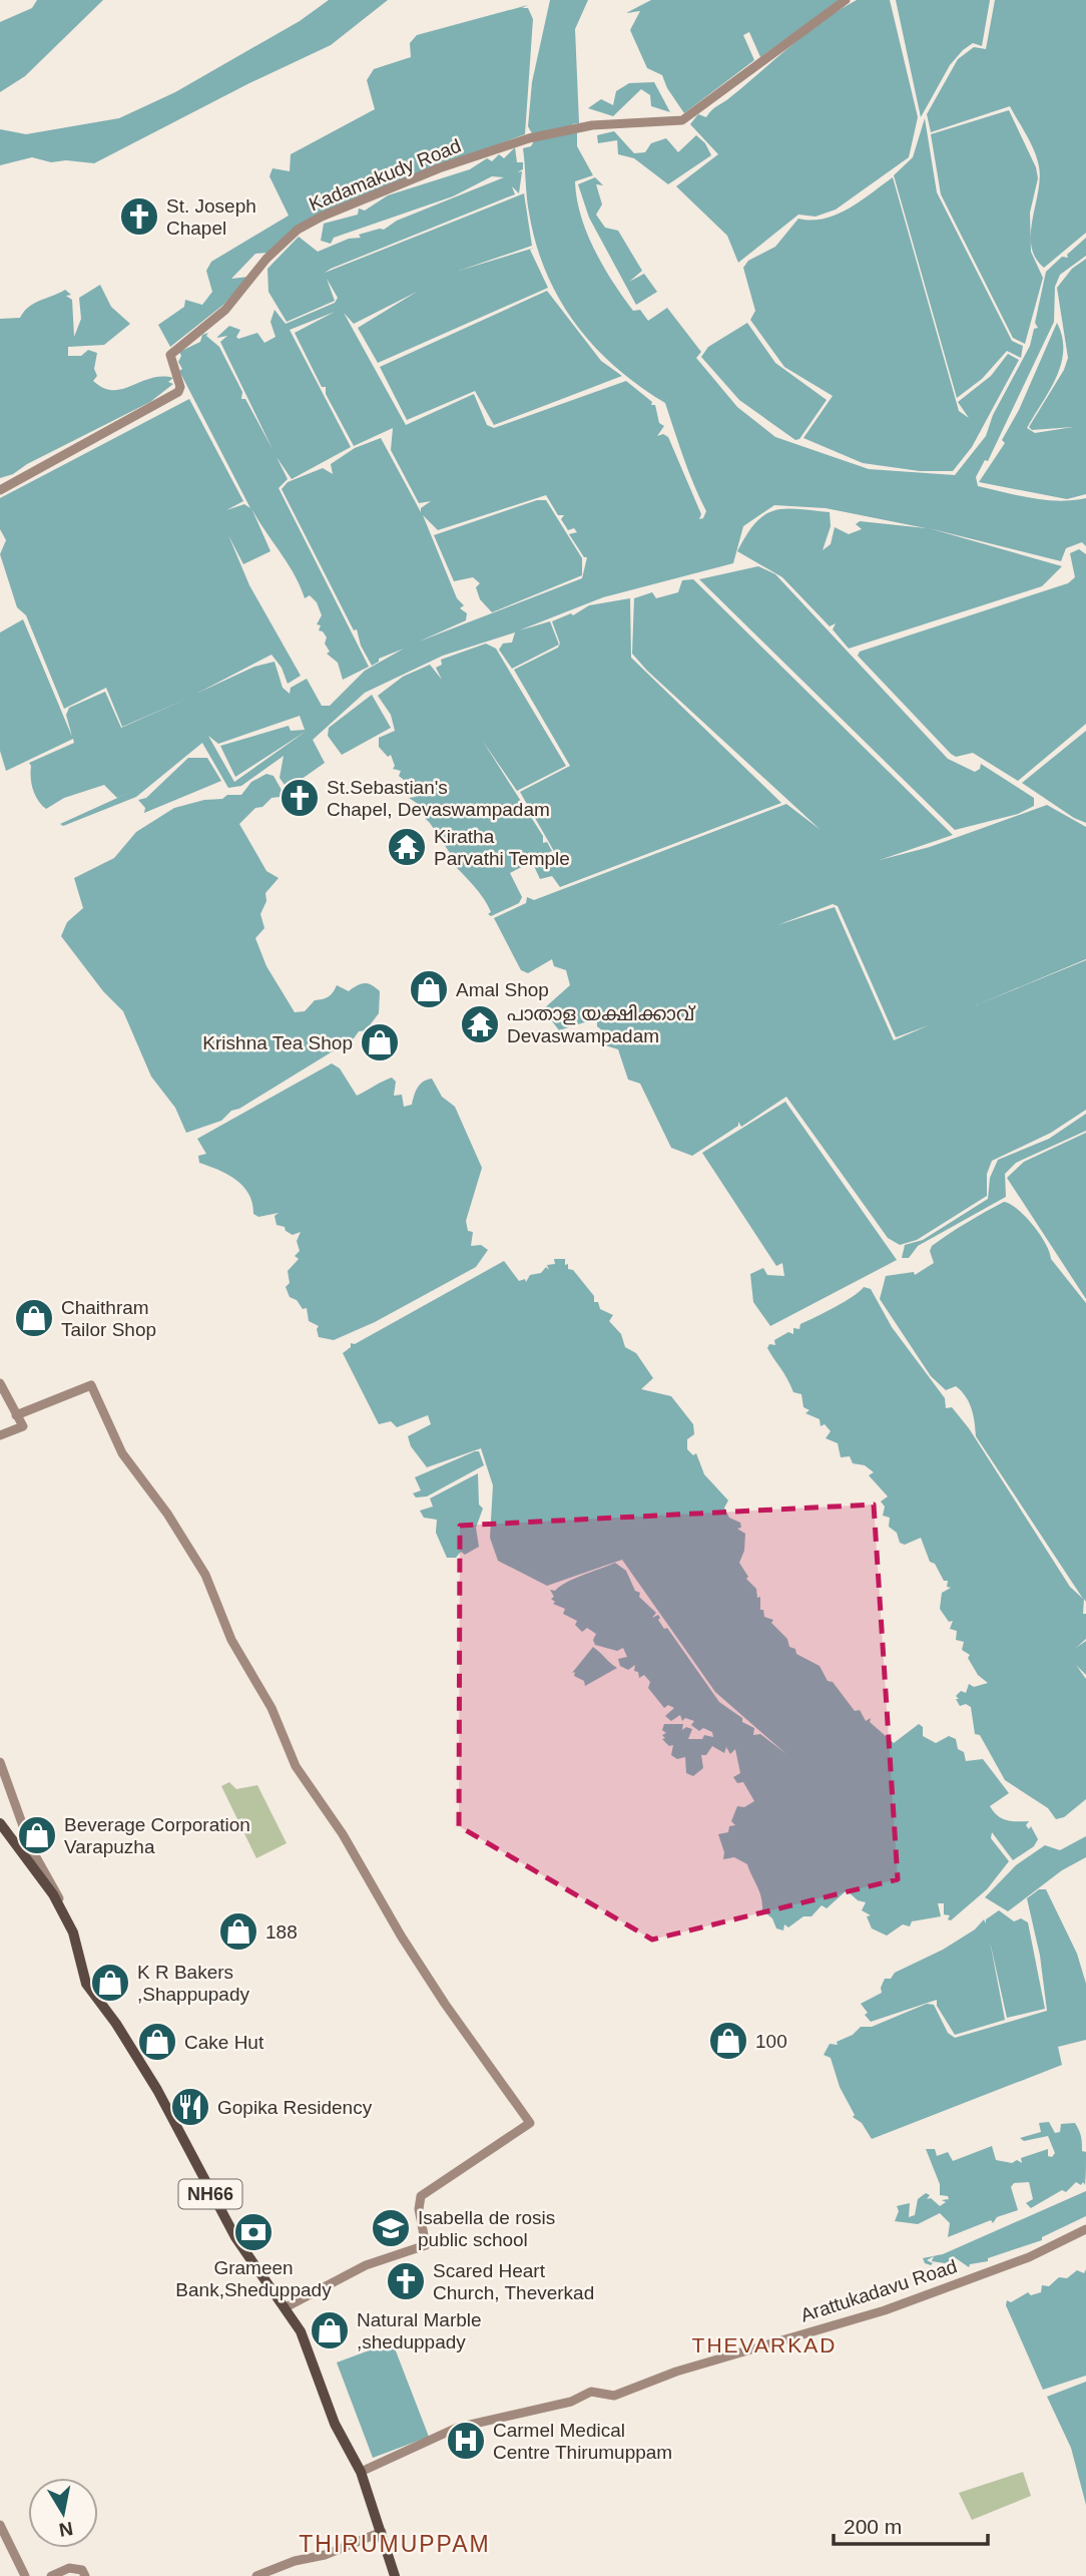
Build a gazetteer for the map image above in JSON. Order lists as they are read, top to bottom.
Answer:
{
  "streets": {
    "highway": ["NH66"],
    "street": ["Kadamakudy Road", "Arattukadavu Road"]
  },
  "crossings": [
    ["NH66", "Arattukadavu Road"]
  ],
  "districts": ["THEVARKAD", "THIRUMUPPAM"],
  "places": {
    "church": ["St. Joseph Chapel", "St.Sebastian's Chapel, Devaswampadam", "Scared Heart Church, Theverkad"],
    "temple": ["Kiratha Parvathi Temple", "പാതാള യക്ഷിക്കാവ് Devaswampadam"],
    "shop": [
      "Amal Shop",
      "Krishna Tea Shop",
      "Chaithram Tailor Shop",
      "Beverage Corporation Varapuzha",
      "188",
      "K R Bakers ,Shappupady",
      "100",
      "Cake Hut",
      "Natural Marble ,sheduppady"
    ],
    "restaurant": ["Gopika Residency"],
    "school or university": ["Isabella de rosis public school"],
    "bank": ["Grameen Bank,Sheduppady"],
    "hospital": ["Carmel Medical Centre Thirumuppam"]
  },
  "scale_bar": "200 m",
  "north": "bottom"
}
